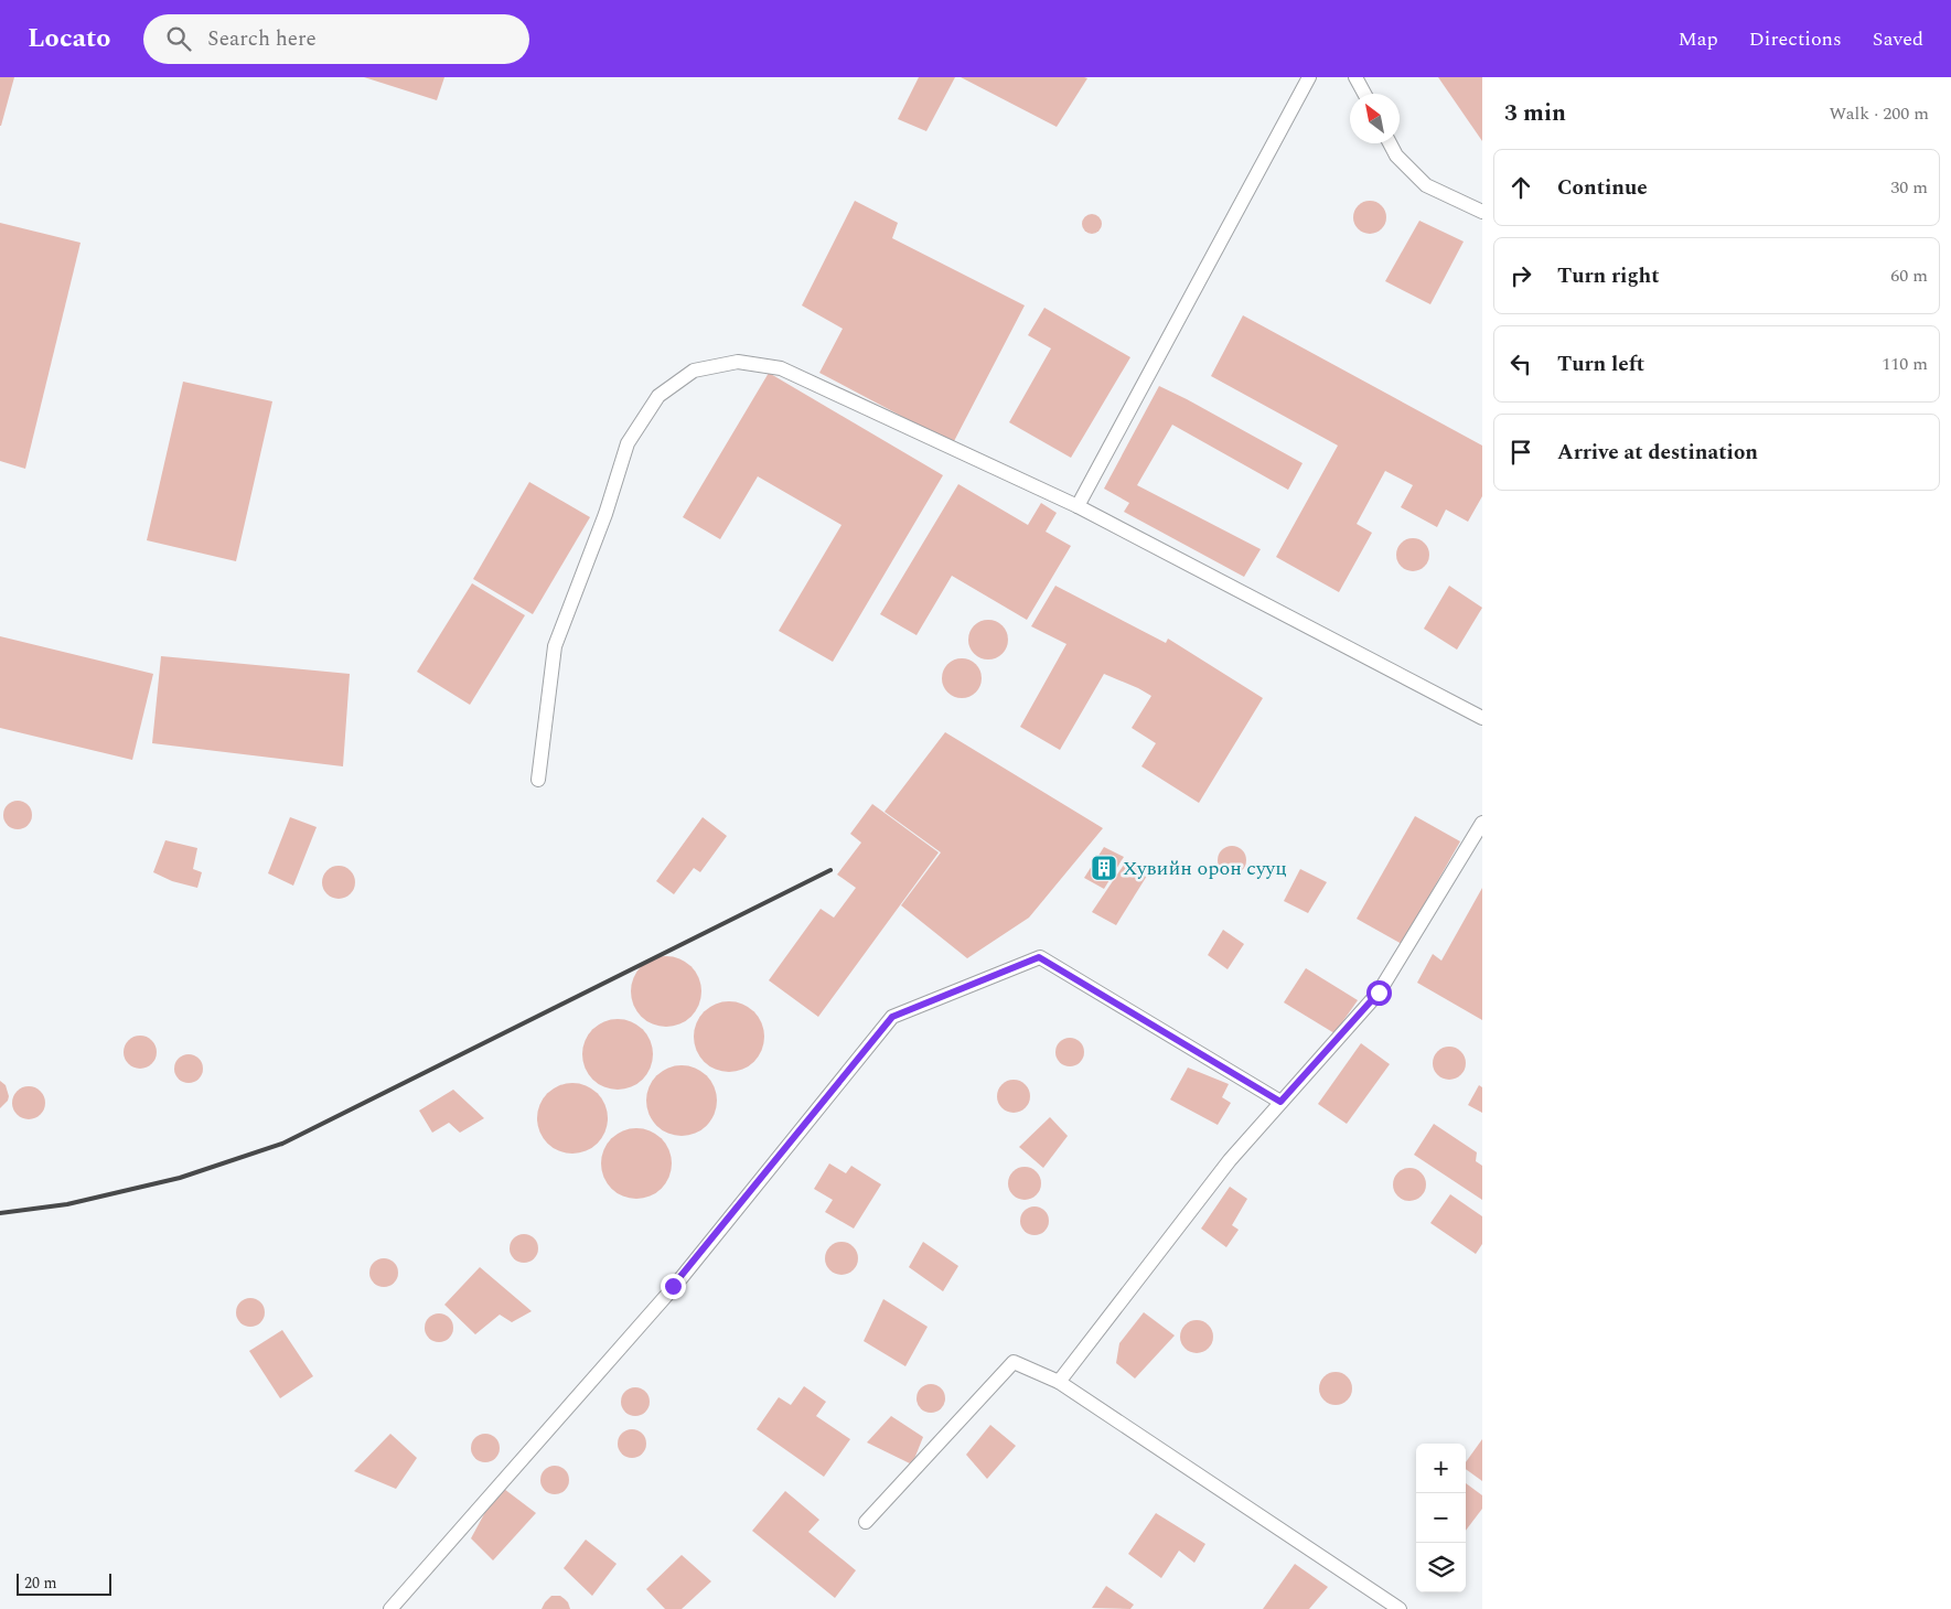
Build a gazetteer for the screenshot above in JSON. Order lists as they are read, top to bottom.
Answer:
{
  "places": {
    "building": ["Хувийн орон сууц"]
  },
  "scale_bar": "20 m",
  "north": "top left",
  "page": {
    "header": "Locato",
    "search": "Search here",
    "nav": ["Map", "Directions", "Saved"],
    "heading": ["3 min", "Walk · 200 m"],
    "list": [
      ["Continue", "30 m"],
      ["Turn right", "60 m"],
      ["Turn left", "110 m"],
      "Arrive at destination"
    ],
    "map_buttons": ["+", "−"],
    "scale": "20 m"
  }
}
